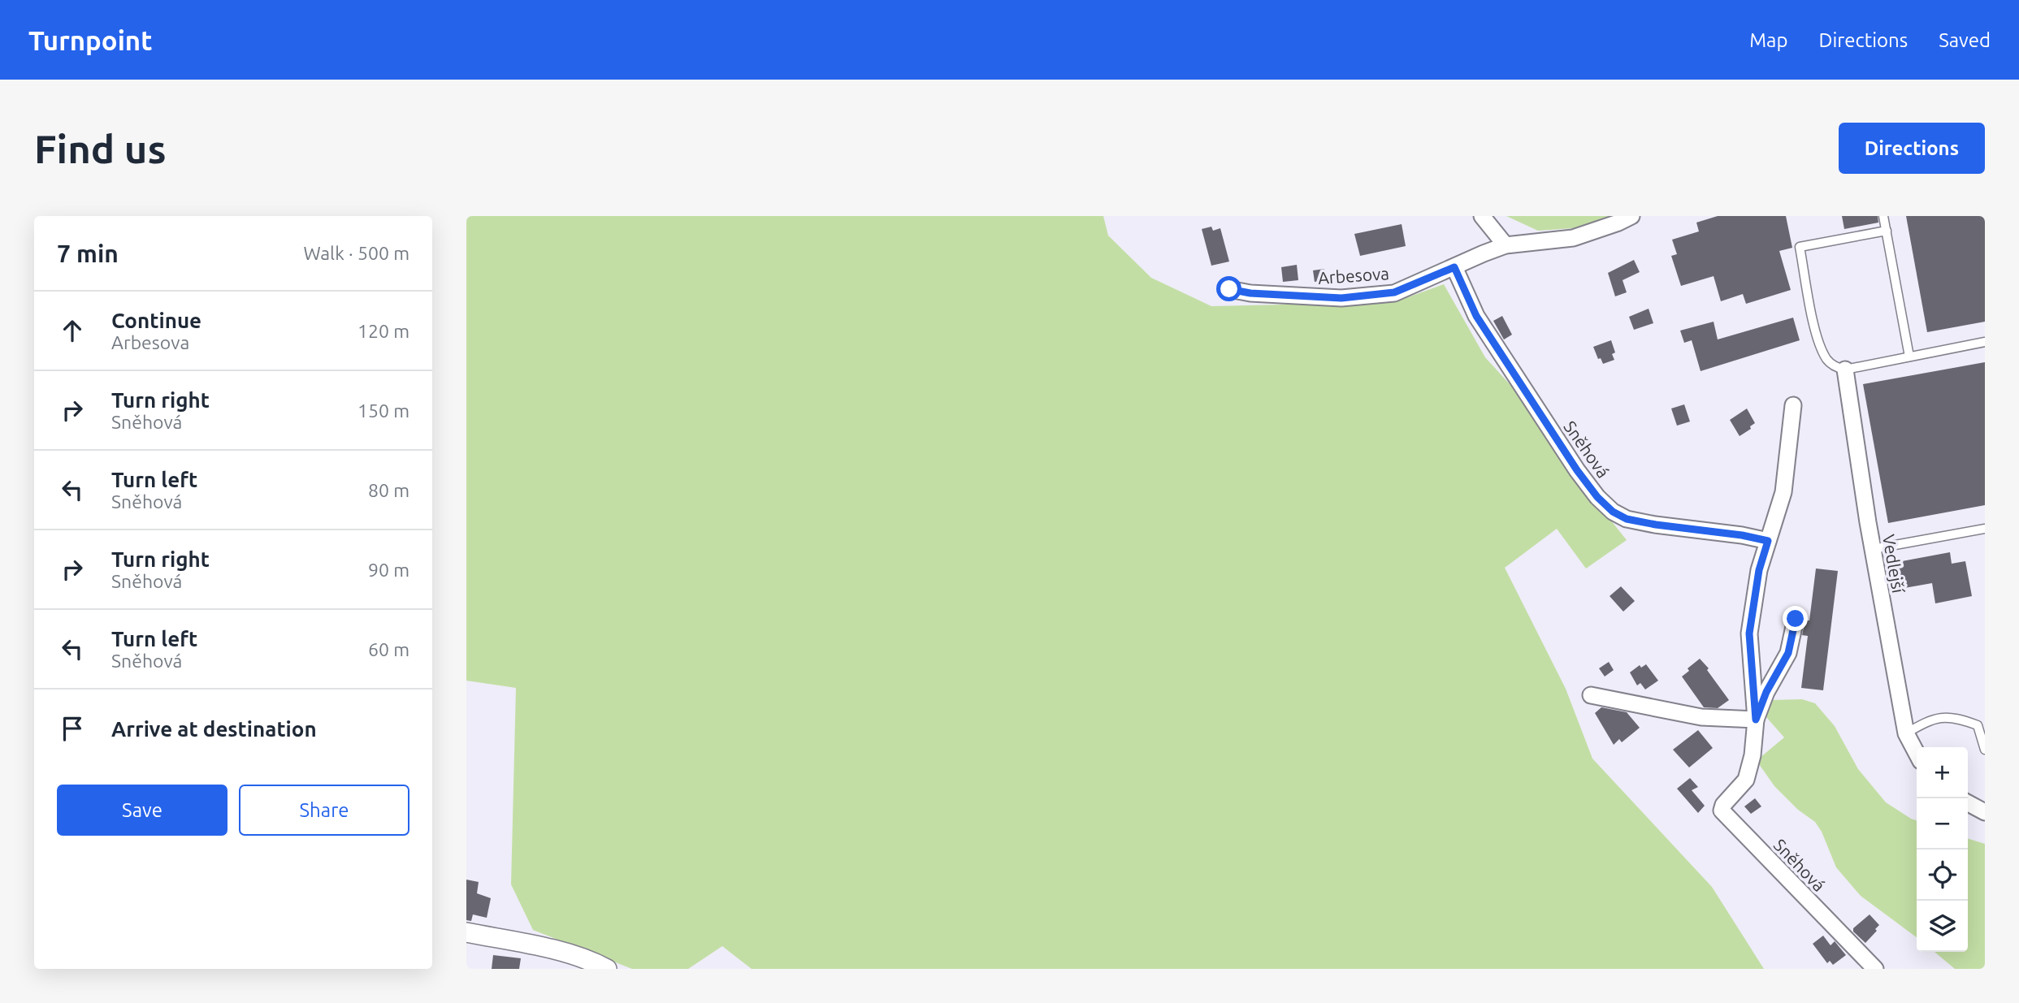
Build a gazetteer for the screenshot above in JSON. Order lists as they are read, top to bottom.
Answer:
{
  "streets": {
    "street": ["Arbesova", "Sněhová", "Vedlejší"]
  },
  "crossings": [
    ["Arbesova", "Sněhová"]
  ],
  "page": {
    "header": "Turnpoint",
    "nav": ["Map", "Directions", "Saved"],
    "buttons": [
      "Directions",
      ["Save", "Share"]
    ],
    "title": "Find us",
    "heading": ["7 min", "Walk · 500 m"],
    "list": [
      ["Continue", "Arbesova", "120 m"],
      ["Turn right", "Sněhová", "150 m"],
      ["Turn left", "Sněhová", "80 m"],
      ["Turn right", "Sněhová", "90 m"],
      ["Turn left", "Sněhová", "60 m"],
      "Arrive at destination"
    ],
    "map_buttons": ["+", "−"]
  }
}
